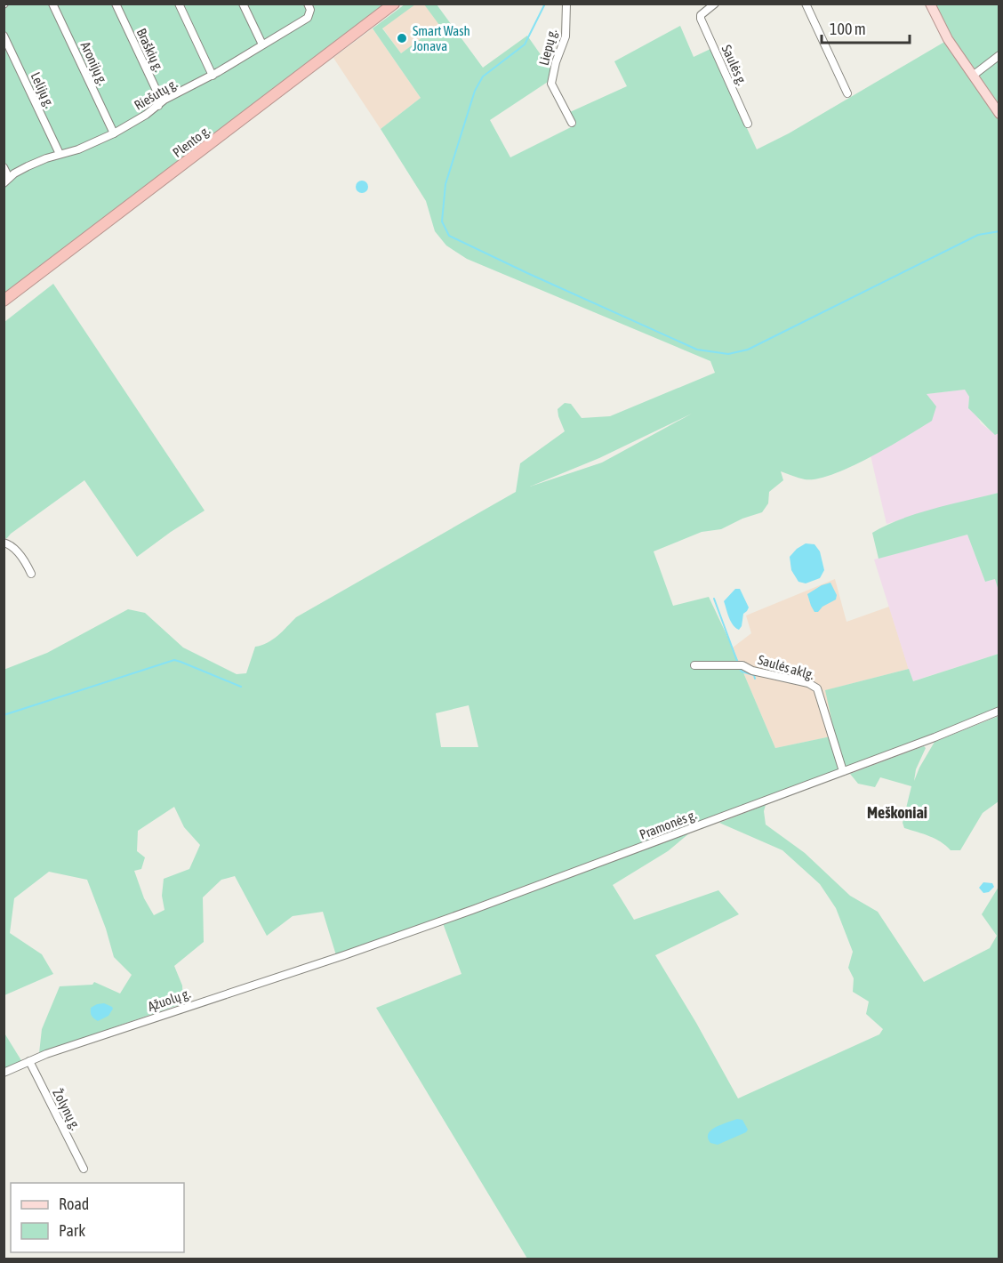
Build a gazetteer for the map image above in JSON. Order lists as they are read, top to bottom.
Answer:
{
  "streets": {
    "highway": ["Plento g."],
    "street": [
      "Liepų g.",
      "Braškių g.",
      "Aronijų g.",
      "Saulės g.",
      "Lelijų g.",
      "Riešutų g.",
      "Saulės aklg.",
      "Pramonės g.",
      "Ąžuolų g.",
      "Žolynų g."
    ]
  },
  "crossings": [
    ["Braškių g.", "Riešutų g."],
    ["Aronijų g.", "Riešutų g."],
    ["Lelijų g.", "Riešutų g."],
    ["Saulės aklg.", "Pramonės g."],
    ["Pramonės g.", "Ąžuolų g."],
    ["Ąžuolų g.", "Žolynų g."]
  ],
  "districts": ["Meškoniai"],
  "places": ["Smart Wash Jonava"],
  "legend": ["Road", "Park"],
  "scale_bar": "100 m"
}
